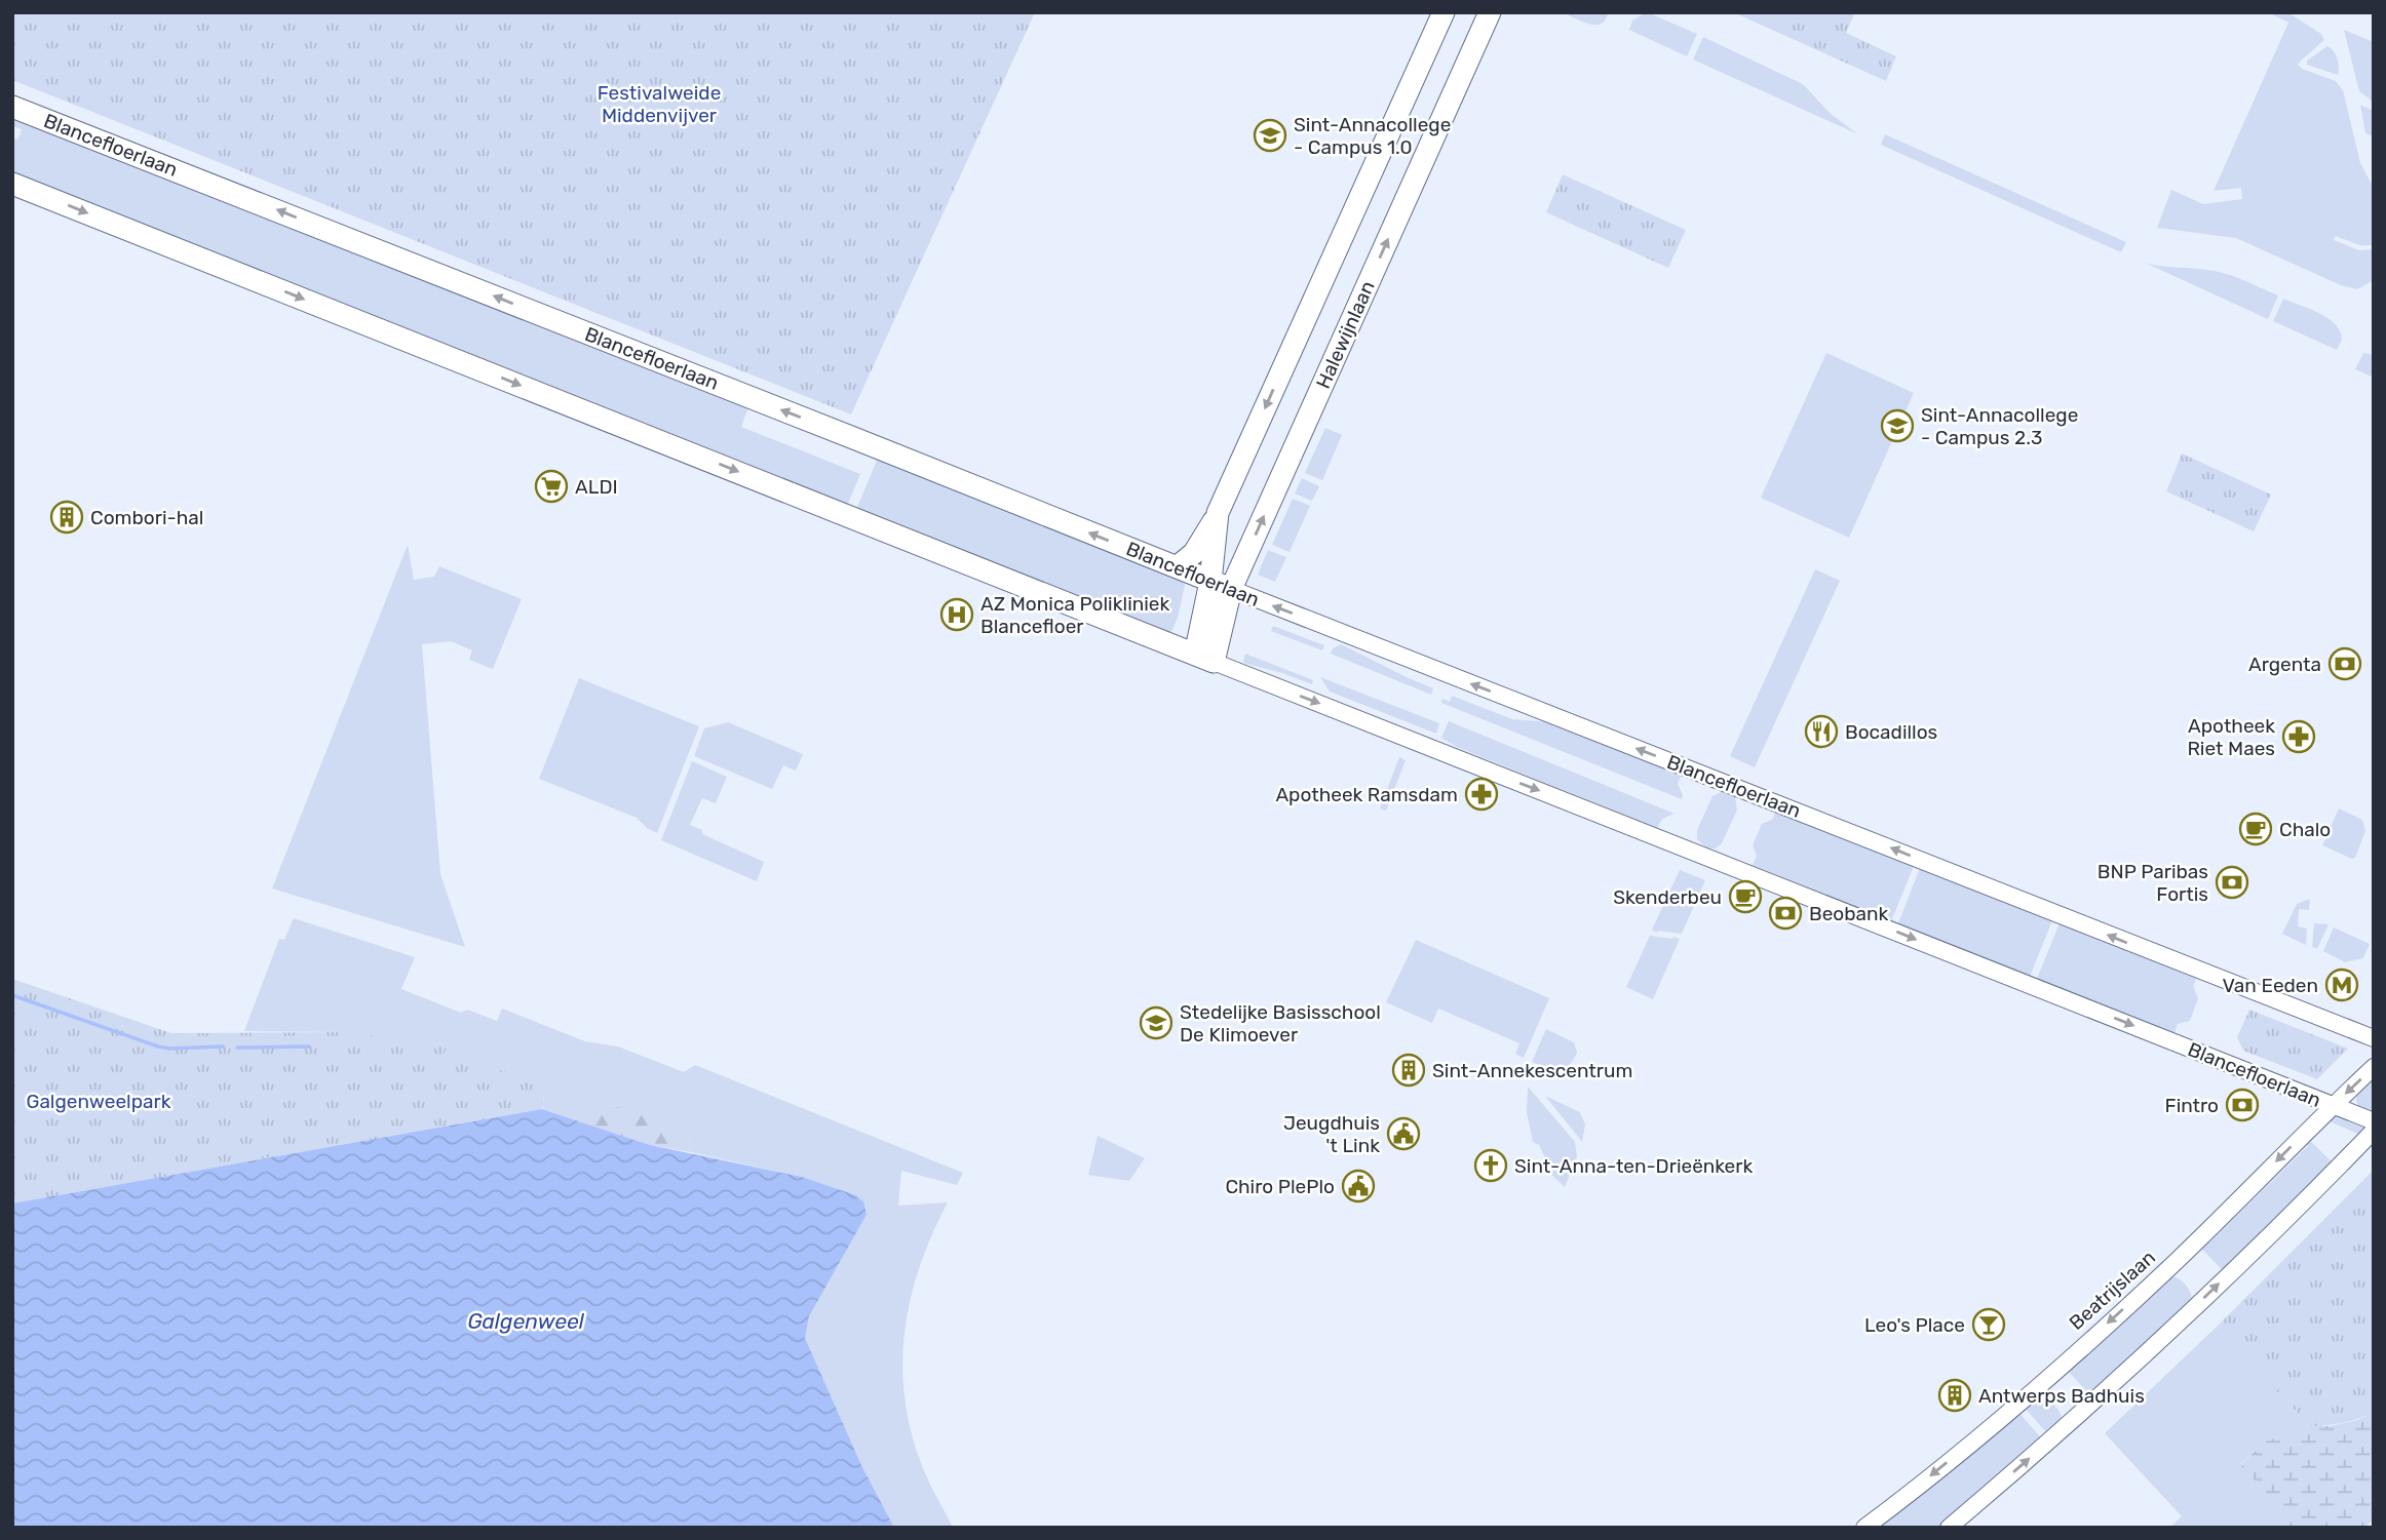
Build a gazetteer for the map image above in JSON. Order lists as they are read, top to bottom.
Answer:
{
  "streets": {
    "main road": ["Blancefloerlaan", "Halewijnlaan"],
    "street": ["Beatrijslaan"]
  },
  "crossings": [
    ["Blancefloerlaan", "Halewijnlaan"],
    ["Blancefloerlaan", "Beatrijslaan"]
  ],
  "water": ["Galgenweel"],
  "parks": ["Festivalweide Middenvijver", "Galgenweelpark"],
  "places": {
    "school or university": ["Sint-Annacollege - Campus 1.0", "Sint-Annacollege - Campus 2.3", "Stedelijke Basisschool De Klimoever"],
    "supermarket": ["ALDI"],
    "building": ["Combori-hal", "Sint-Annekescentrum", "Antwerps Badhuis"],
    "hospital": ["AZ Monica Polikliniek Blancefloer"],
    "bank": [
      "Argenta",
      "BNP Paribas Fortis",
      "Beobank",
      "Fintro"
    ],
    "restaurant": ["Bocadillos"],
    "pharmacy": ["Apotheek Riet Maes", "Apotheek Ramsdam"],
    "cafe": ["Chalo", "Skenderbeu"],
    "metro station": ["Van Eeden"],
    "public building": ["Jeugdhuis 't Link", "Chiro PlePlo"],
    "church": ["Sint-Anna-ten-Drieënkerk"],
    "bar": ["Leo's Place"]
  }
}
